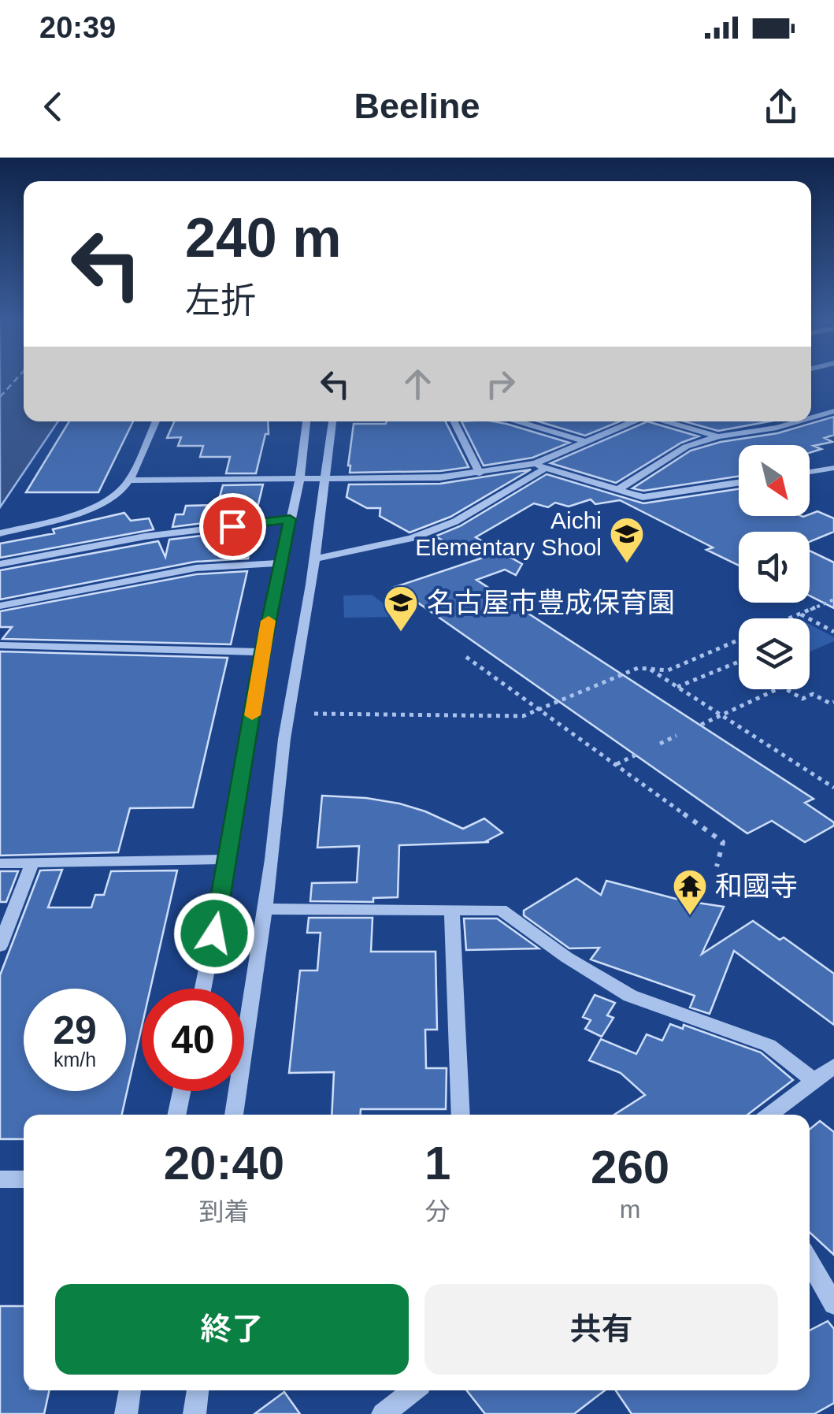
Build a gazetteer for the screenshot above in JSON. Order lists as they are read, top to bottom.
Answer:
{
  "places": {
    "school or university": ["Aichi Elementary Shool", "名古屋市豊成保育園"],
    "temple": ["和國寺"]
  },
  "north": "bottom right",
  "page": {
    "status": "20:39",
    "header": "Beeline",
    "turn": ["240 m", "左折"],
    "speed": "29 km/h",
    "limit": "40",
    "eta": [
      "20:40",
      "到着",
      "1",
      "分",
      "260",
      "m"
    ],
    "buttons": ["終了", "共有"]
  }
}
